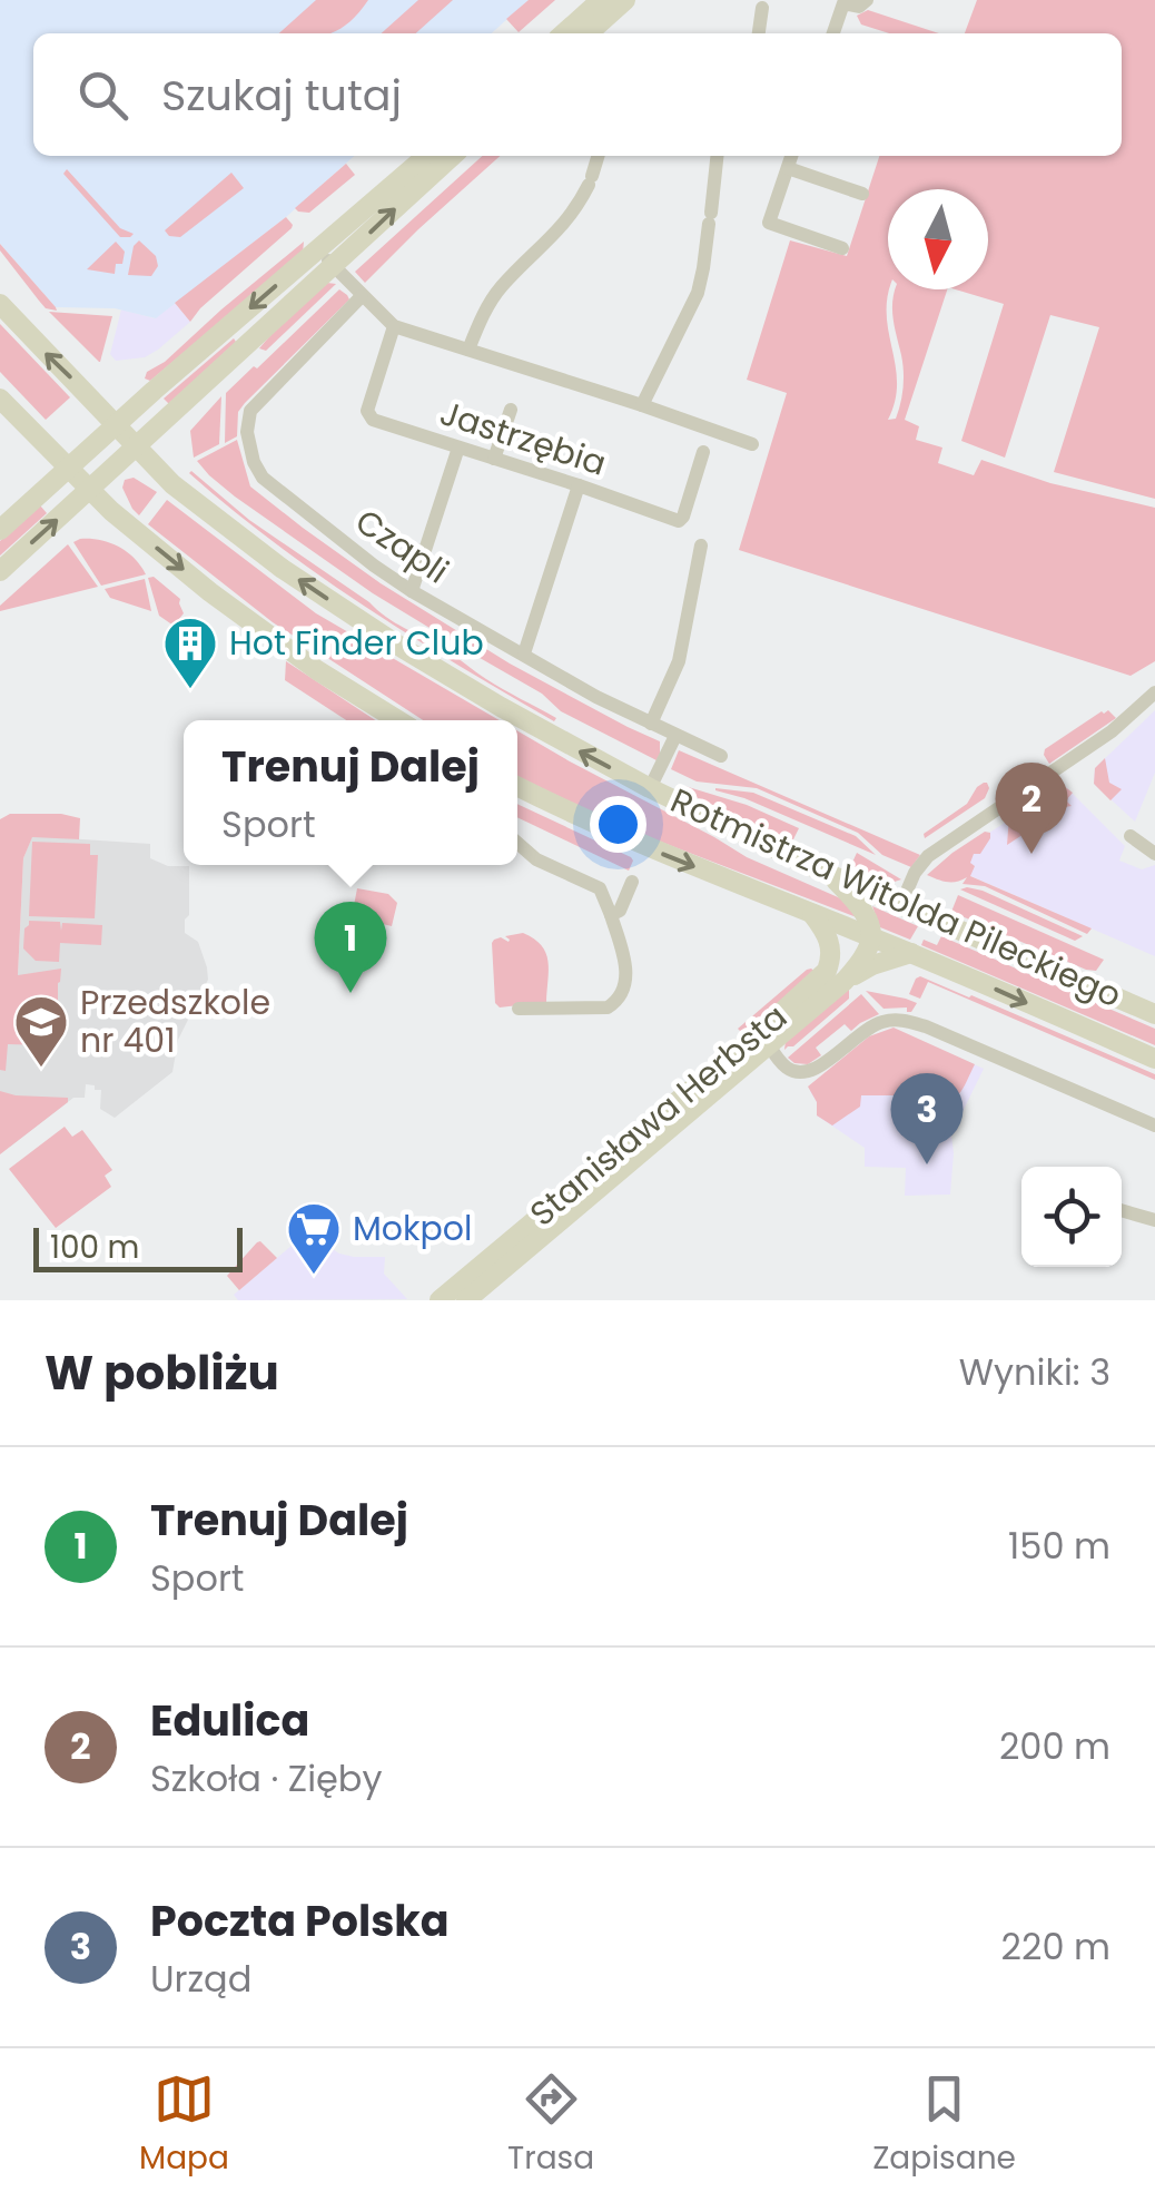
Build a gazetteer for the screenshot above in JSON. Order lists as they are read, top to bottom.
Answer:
{
  "streets": {
    "street": [
      "Jastrzębia",
      "Czapli",
      "Rotmistrza Witolda Pileckiego",
      "Stanisława Herbsta"
    ]
  },
  "crossings": [
    ["Rotmistrza Witolda Pileckiego", "Stanisława Herbsta"]
  ],
  "places": {
    "building": ["Hot Finder Club"],
    "school or university": ["Przedszkole nr 401"],
    "supermarket": ["Mokpol"]
  },
  "scale_bar": "100 m",
  "north": "bottom",
  "page": {
    "search": "Szukaj tutaj",
    "popup": ["Trenuj Dalej", "Sport"],
    "pins": ["2", "1", "3"],
    "scale": "100 m",
    "heading": ["W pobliżu", "Wyniki: 3"],
    "list": [
      {
        "mark": "1",
        "name": "Trenuj Dalej",
        "note": "Sport",
        "value": "150 m"
      },
      {
        "mark": "2",
        "name": "Edulica",
        "note": "Szkoła · Zięby",
        "value": "200 m"
      },
      {
        "mark": "3",
        "name": "Poczta Polska",
        "note": "Urząd",
        "value": "220 m"
      }
    ],
    "nav": ["Mapa", "Trasa", "Zapisane"]
  }
}
